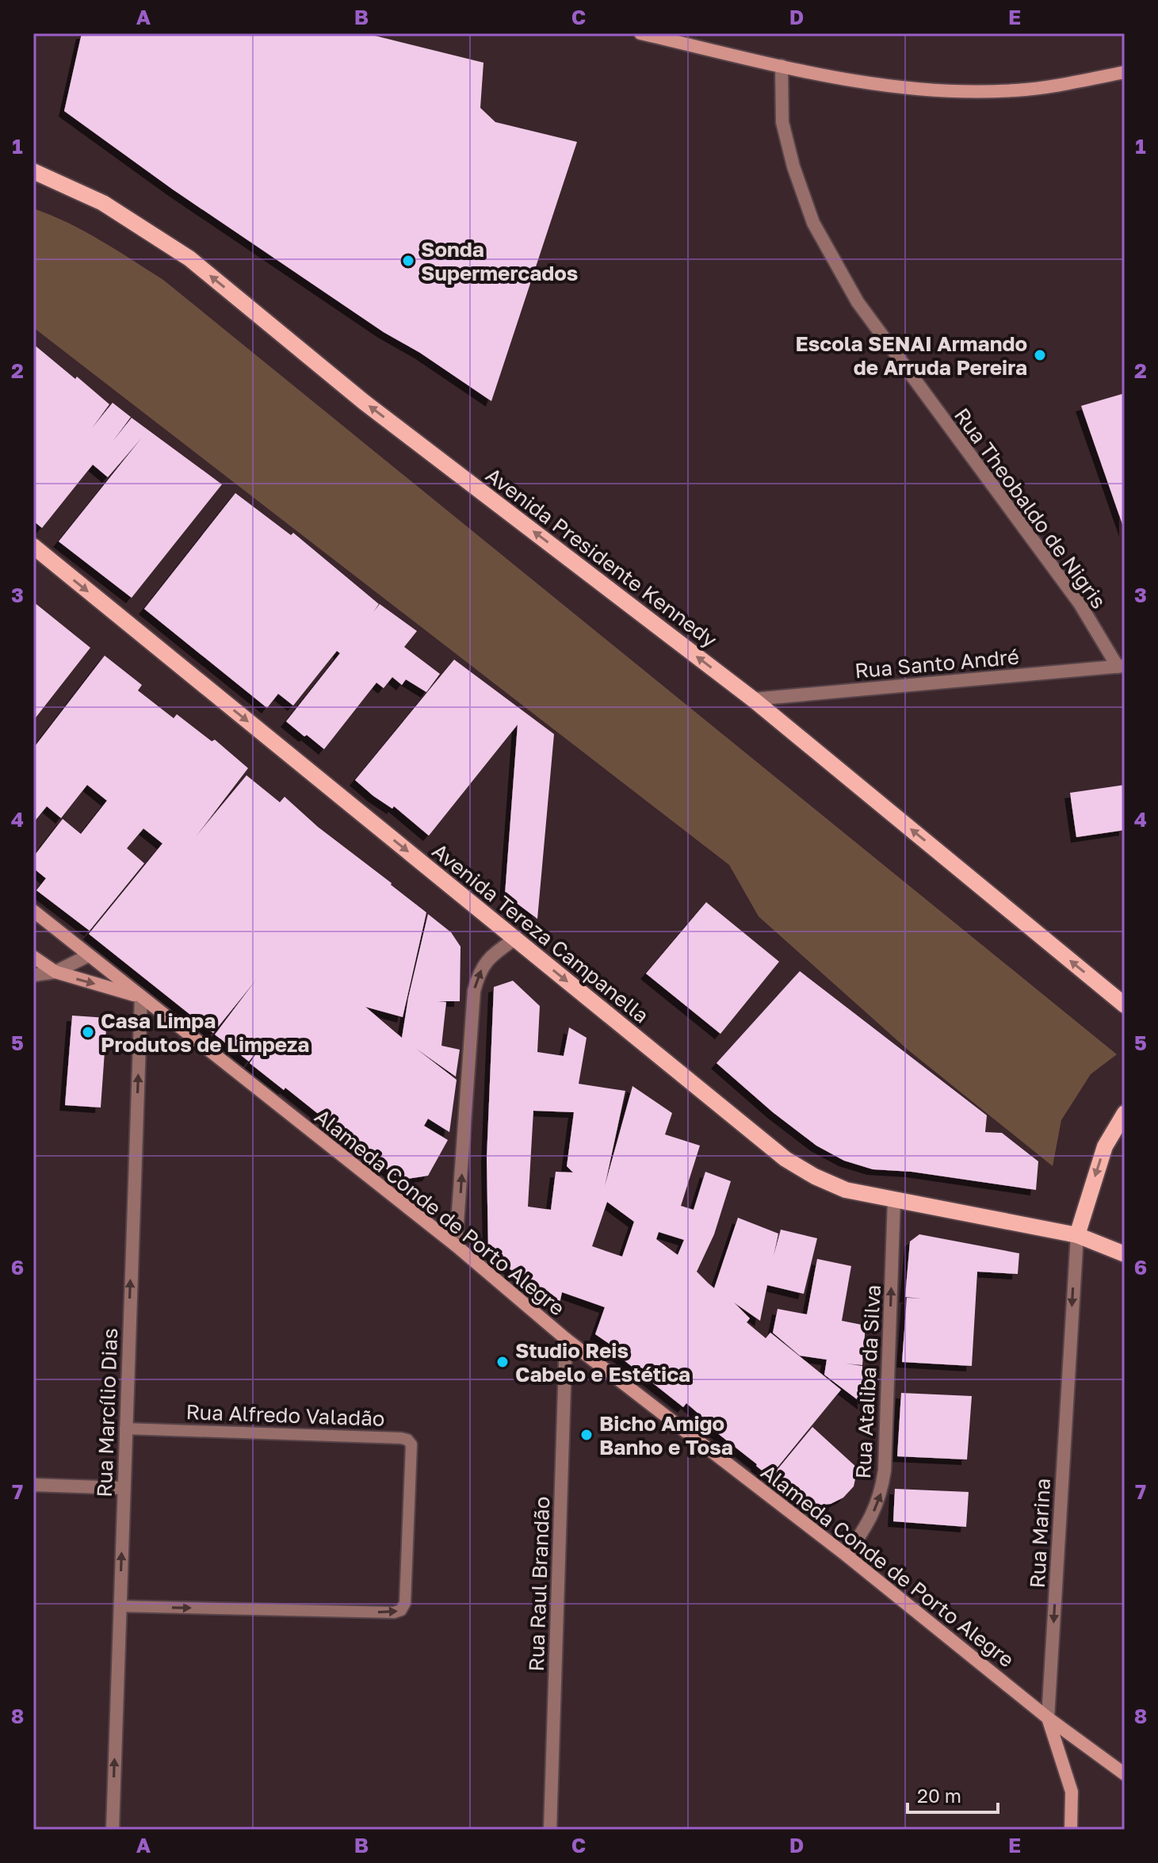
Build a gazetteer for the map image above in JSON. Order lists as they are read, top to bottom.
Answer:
{
  "streets": {
    "main road": [
      "Avenida Presidente Kennedy",
      "Avenida Tereza Campanella",
      "Alameda Conde de Porto Alegre",
      "Rua Marina"
    ],
    "street": [
      "Rua Theobaldo de Nigris",
      "Rua Santo André",
      "Rua Ataliba da Silva",
      "Rua Marcílio Dias",
      "Rua Raul Brandão"
    ],
    "lane": ["Rua Alfredo Valadão"]
  },
  "crossings": [
    ["Rua Theobaldo de Nigris", "Rua Santo André"],
    ["Avenida Presidente Kennedy", "Rua Santo André"],
    ["Avenida Tereza Campanella", "Rua Ataliba da Silva"],
    ["Avenida Tereza Campanella", "Rua Marina"],
    ["Alameda Conde de Porto Alegre", "Rua Ataliba da Silva"],
    ["Alameda Conde de Porto Alegre", "Rua Marcílio Dias"],
    ["Alameda Conde de Porto Alegre", "Rua Marina"],
    ["Alameda Conde de Porto Alegre", "Rua Raul Brandão"],
    ["Rua Marcílio Dias", "Rua Alfredo Valadão"]
  ],
  "one_way": [
    "Avenida Presidente Kennedy",
    "Avenida Tereza Campanella",
    "Rua Ataliba da Silva",
    "Rua Marcílio Dias",
    "Rua Marina"
  ],
  "places": [
    "Sonda Supermercados",
    "Escola SENAI Armando de Arruda Pereira",
    "Casa Limpa Produtos de Limpeza",
    "Studio Reis Cabelo e Estética",
    "Bicho Amigo Banho e Tosa"
  ],
  "scale_bar": "20 m",
  "grid": {
    "columns": [
      "A",
      "B",
      "C",
      "D",
      "E"
    ],
    "rows": [
      "1",
      "2",
      "3",
      "4",
      "5",
      "6",
      "7",
      "8"
    ]
  }
}
